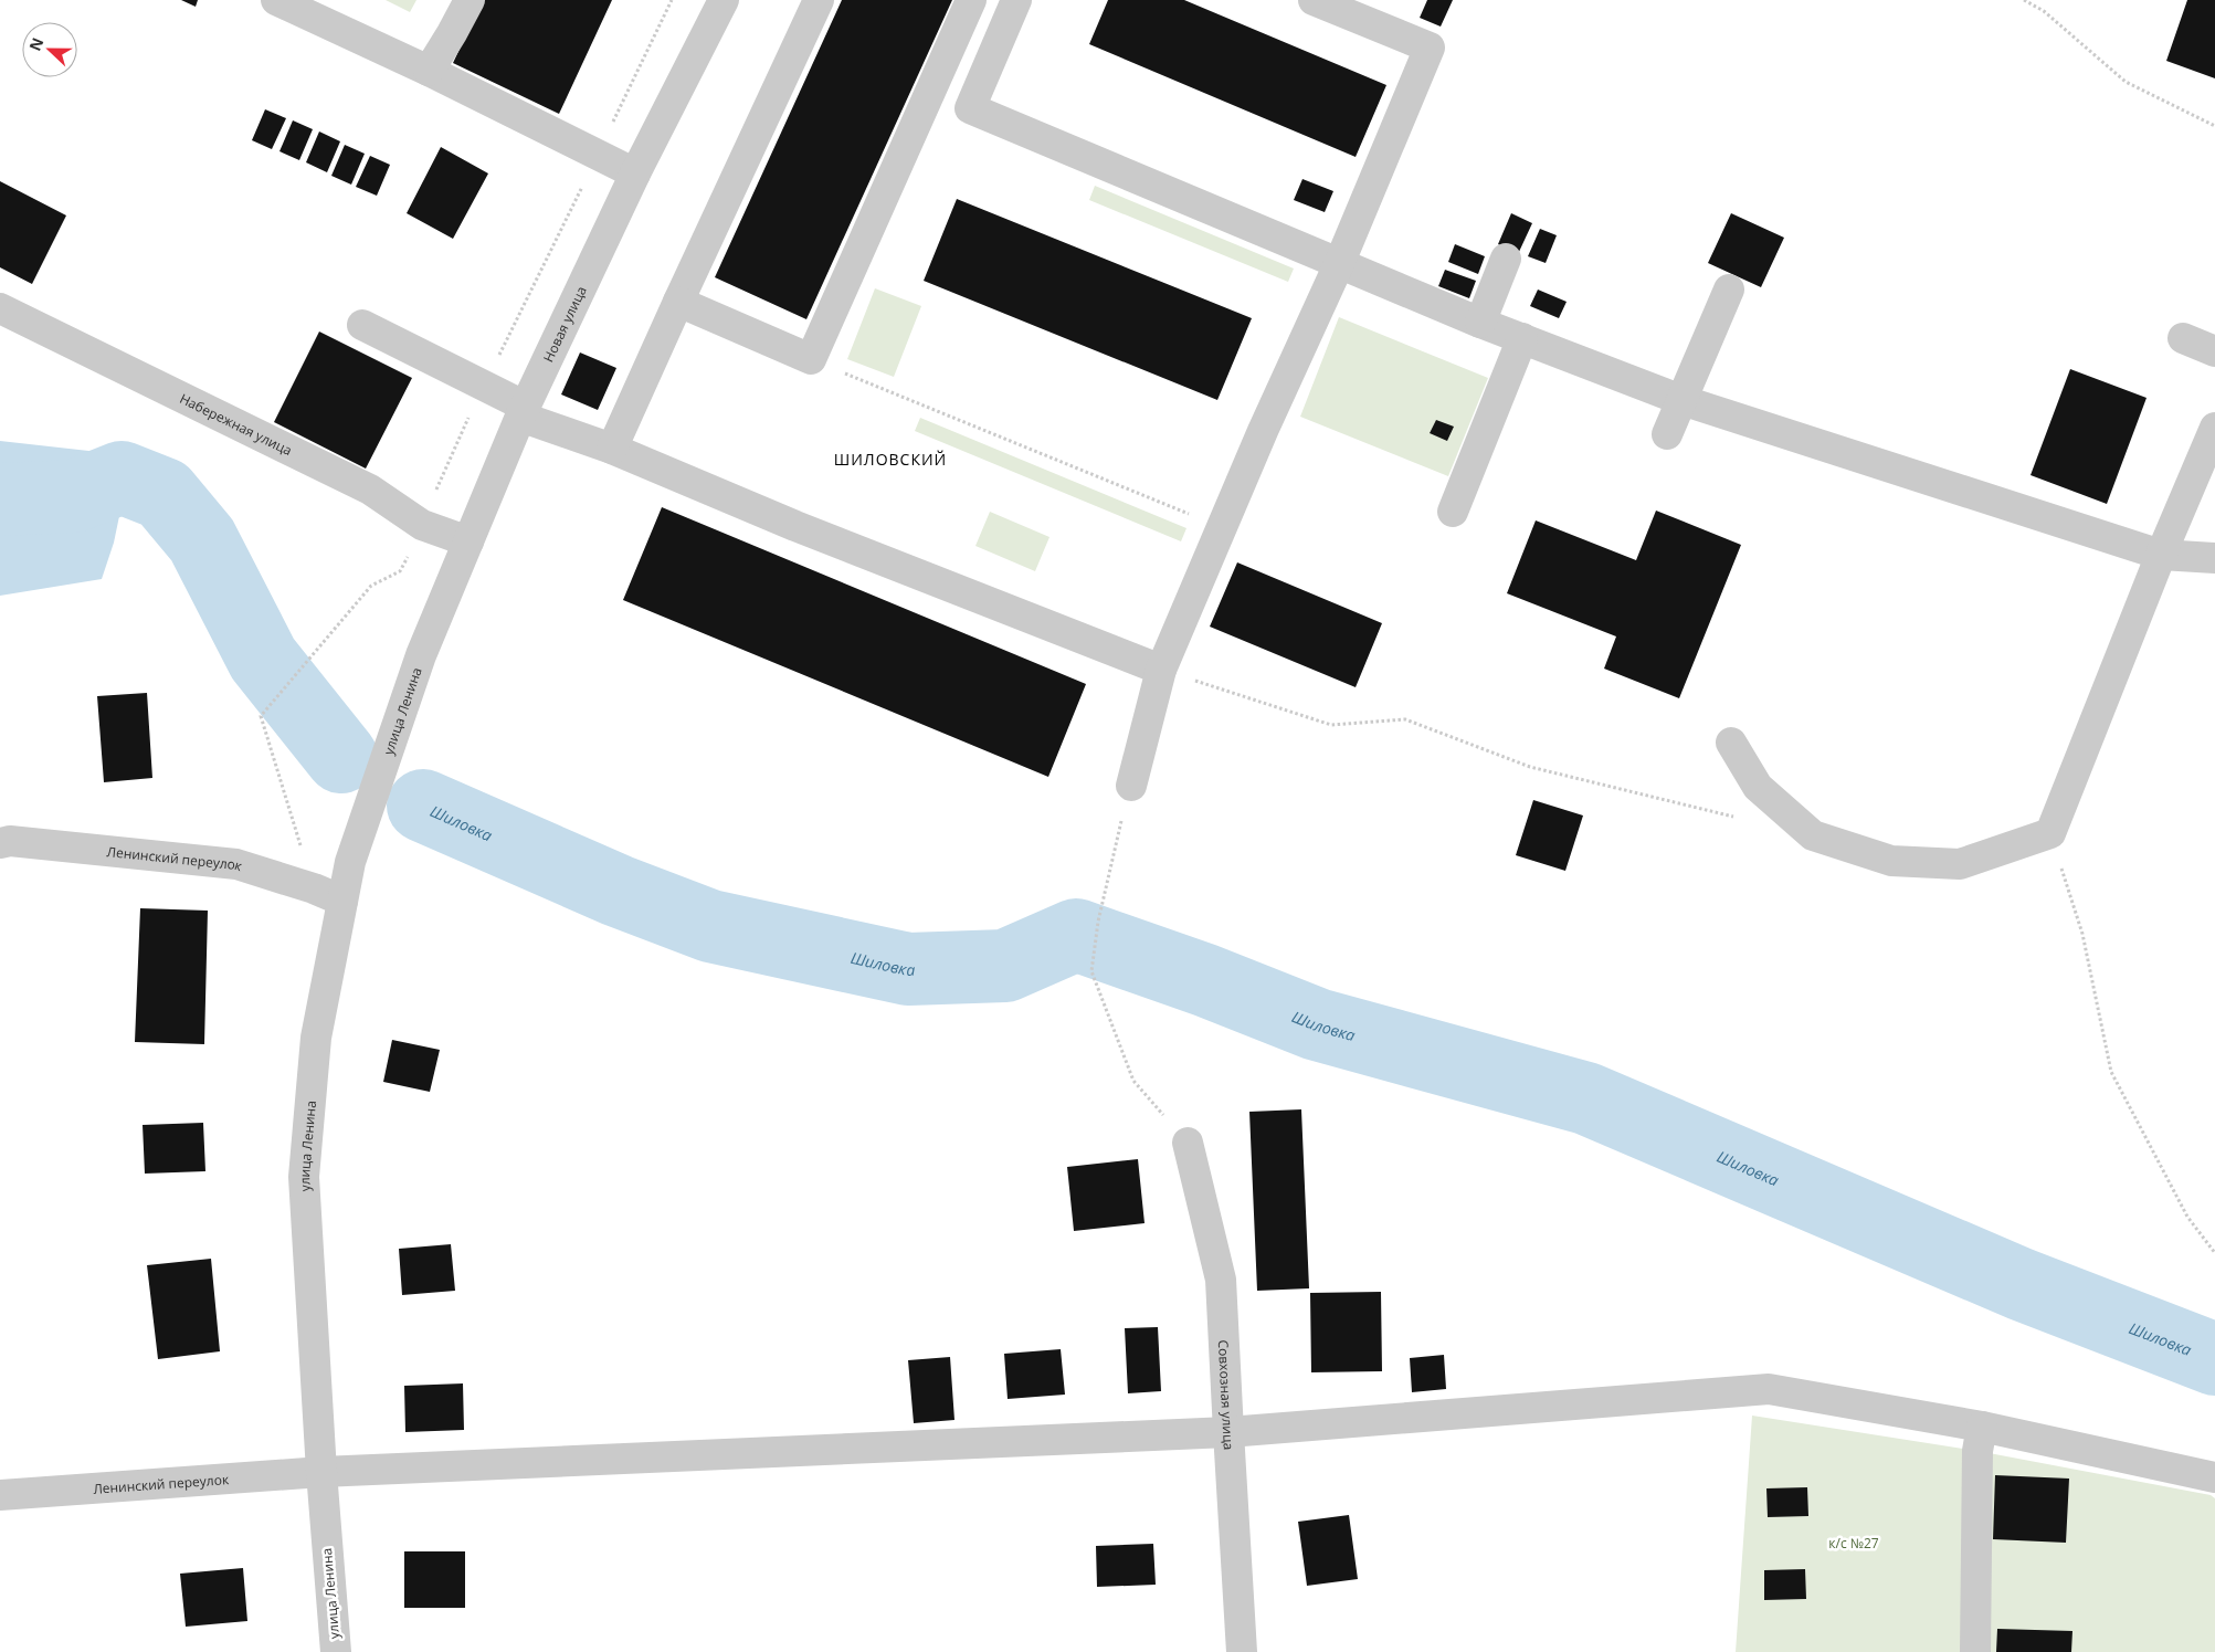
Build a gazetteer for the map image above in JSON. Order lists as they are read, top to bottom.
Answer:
{
  "streets": {
    "street": [
      "Новая улица",
      "Набережная улица",
      "улица Ленина",
      "Ленинский переулок",
      "Совхозная улица"
    ]
  },
  "crossings": [
    ["Новая улица", "Набережная улица"],
    ["Новая улица", "улица Ленина"],
    ["улица Ленина", "Ленинский переулок"],
    ["Ленинский переулок", "Совхозная улица"]
  ],
  "districts": ["ШИЛОВСКИЙ"],
  "water": ["Шиловка"],
  "parks": ["к/с №27"],
  "north": "left"
}
